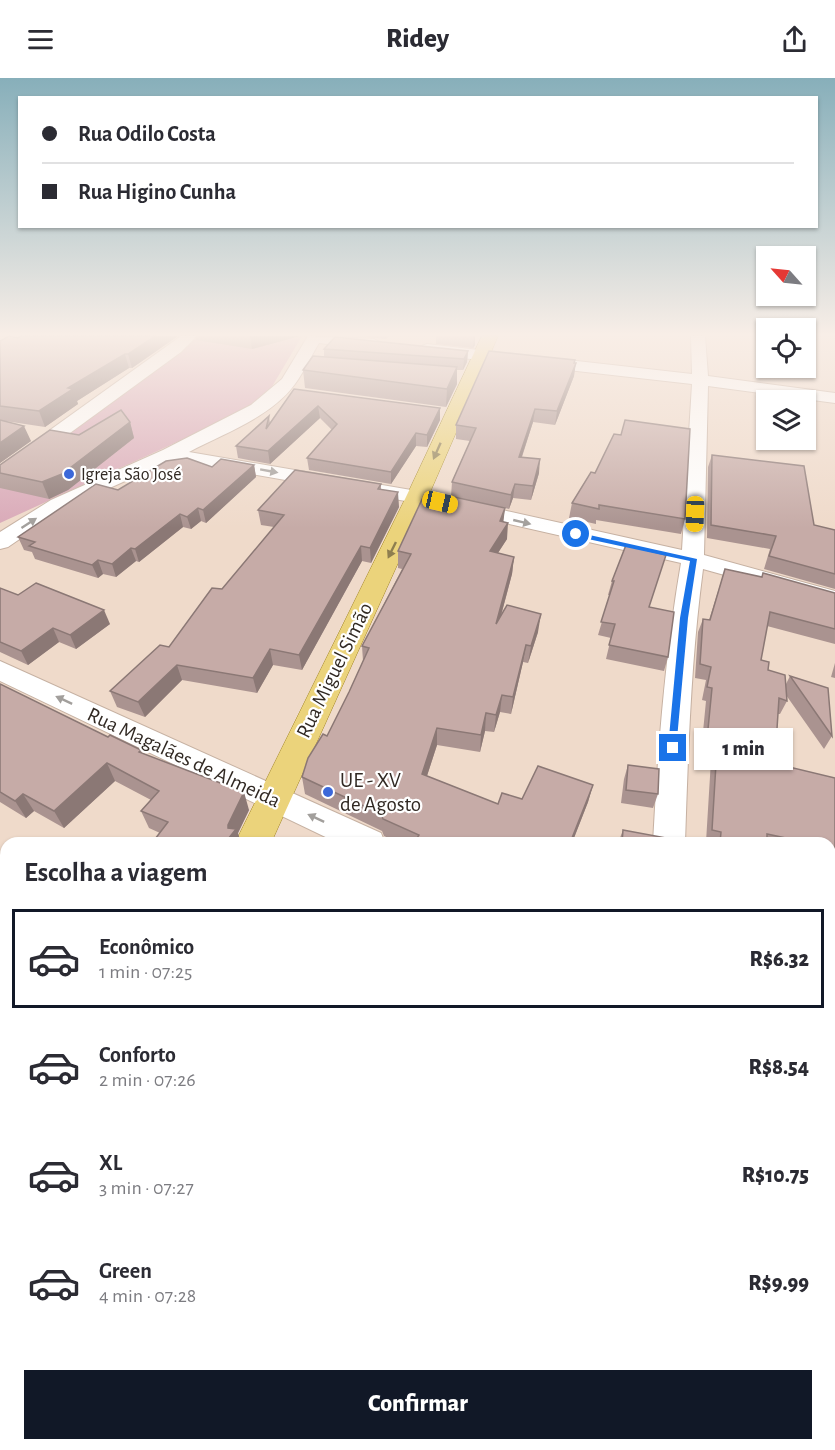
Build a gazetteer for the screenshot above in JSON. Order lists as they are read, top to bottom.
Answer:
{
  "streets": {
    "main road": ["Rua Miguel Simão"],
    "street": ["Rua Magalães de Almeida"]
  },
  "crossings": [
    ["Rua Miguel Simão", "Rua Magalães de Almeida"]
  ],
  "one_way": ["Rua Miguel Simão", "Rua Magalães de Almeida"],
  "places": ["Igreja São José", "UE - XV de Agosto"],
  "north": "top left",
  "page": {
    "header": "Ridey",
    "banner": ["Rua Odilo Costa", "Rua Higino Cunha"],
    "bubble": "1 min",
    "heading": "Escolha a viagem",
    "list": [
      {
        "name": "Econômico",
        "note": "1 min · 07:25",
        "value": "R$6.32"
      },
      {
        "name": "Conforto",
        "note": "2 min · 07:26",
        "value": "R$8.54"
      },
      {
        "name": "XL",
        "note": "3 min · 07:27",
        "value": "R$10.75"
      },
      {
        "name": "Green",
        "note": "4 min · 07:28",
        "value": "R$9.99"
      }
    ],
    "buttons": "Confirmar"
  }
}
